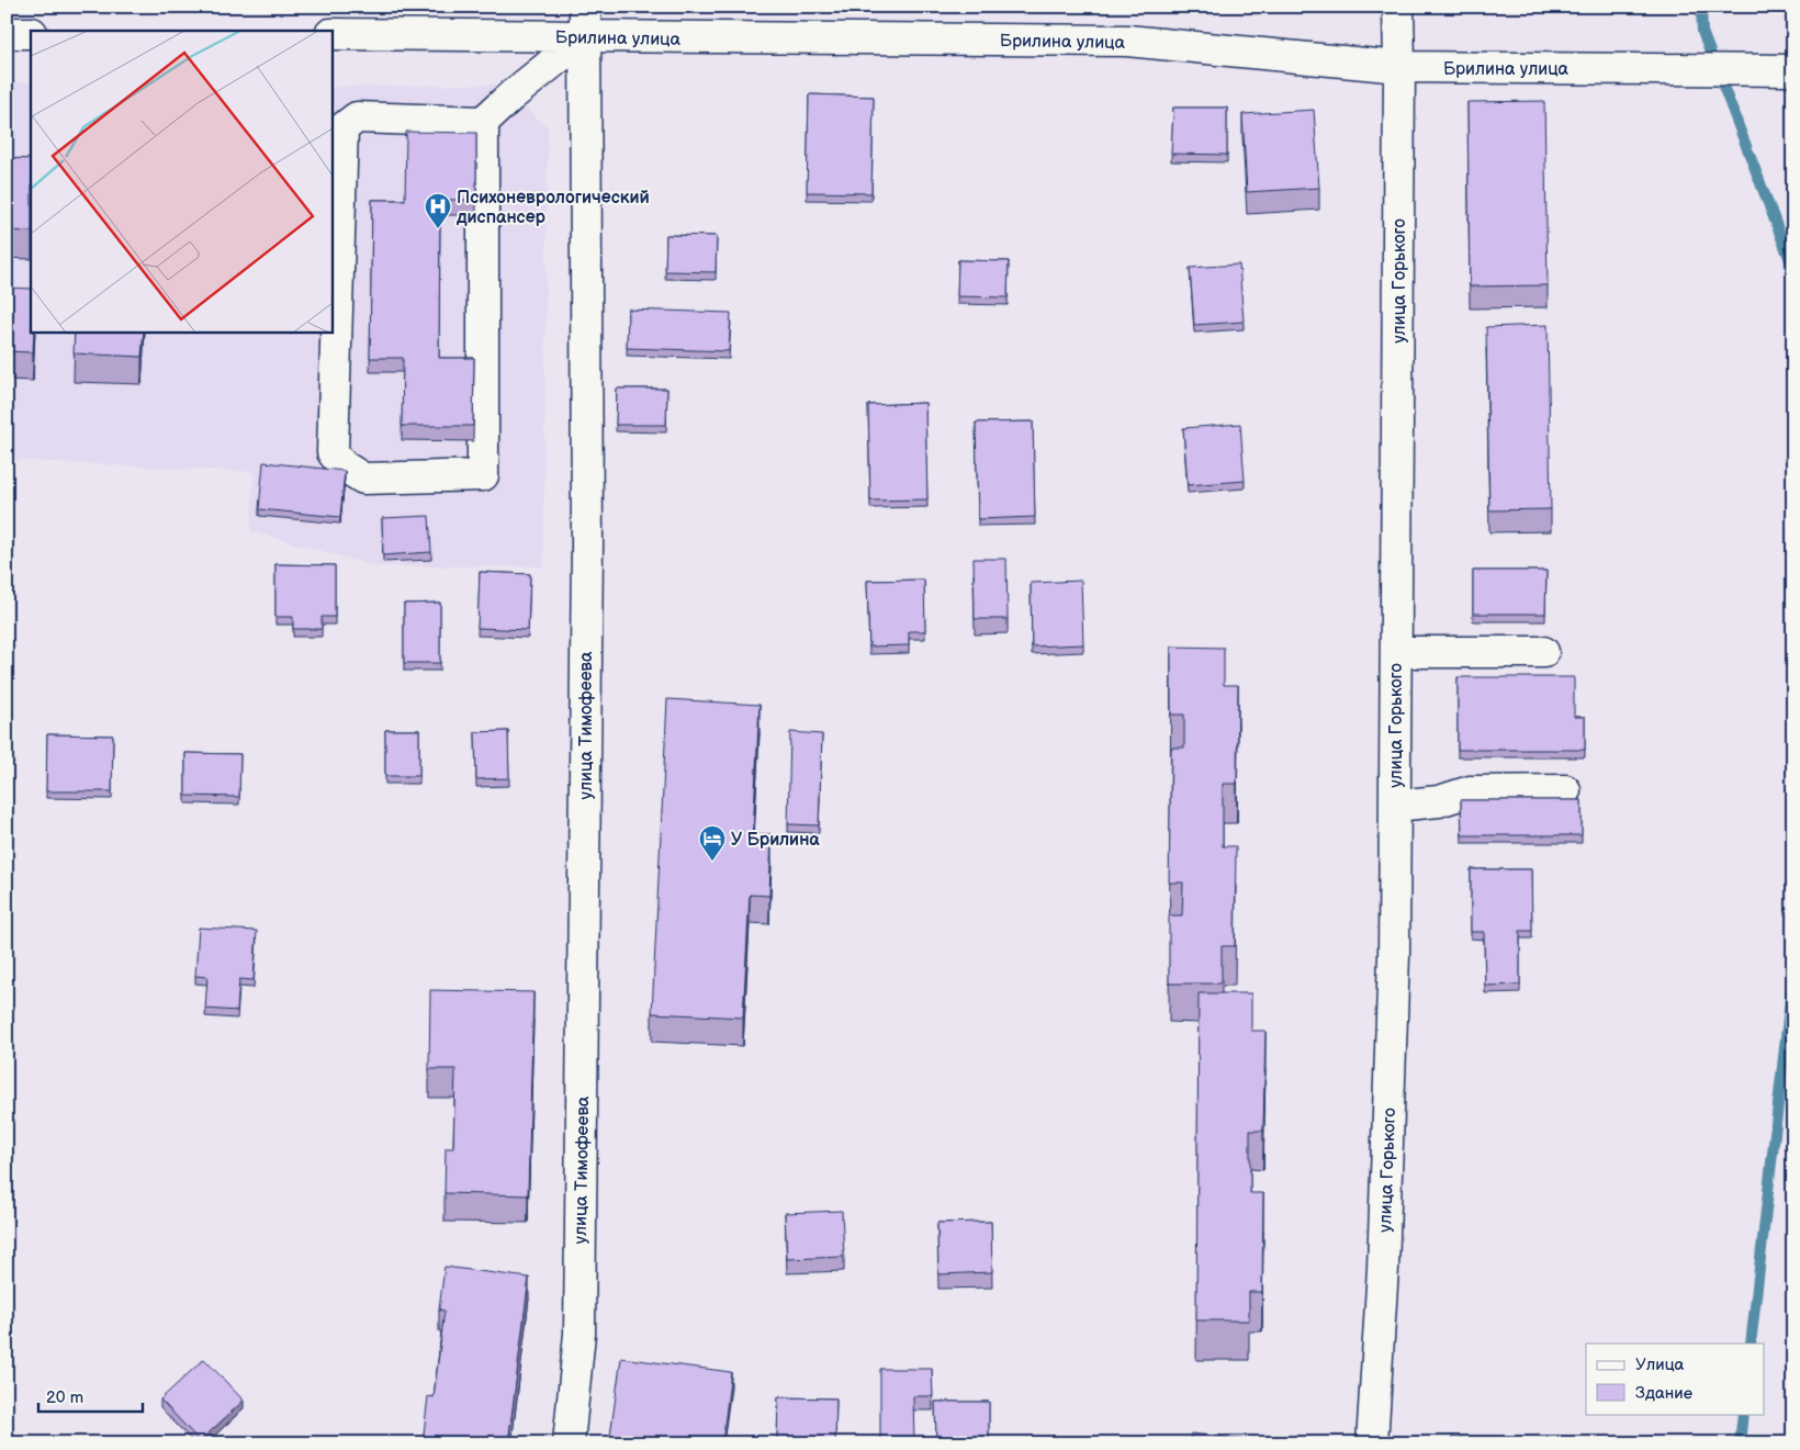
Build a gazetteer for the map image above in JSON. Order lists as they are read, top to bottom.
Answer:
{
  "streets": {
    "street": ["Брилина улица", "улица Горького", "улица Тимофеева"]
  },
  "crossings": [
    ["Брилина улица", "улица Горького"],
    ["Брилина улица", "улица Тимофеева"]
  ],
  "places": {
    "hospital": ["Психоневрологический диспансер"],
    "hotel": ["У Брилина"]
  },
  "legend": ["Улица", "Здание"],
  "scale_bar": "20 m"
}
